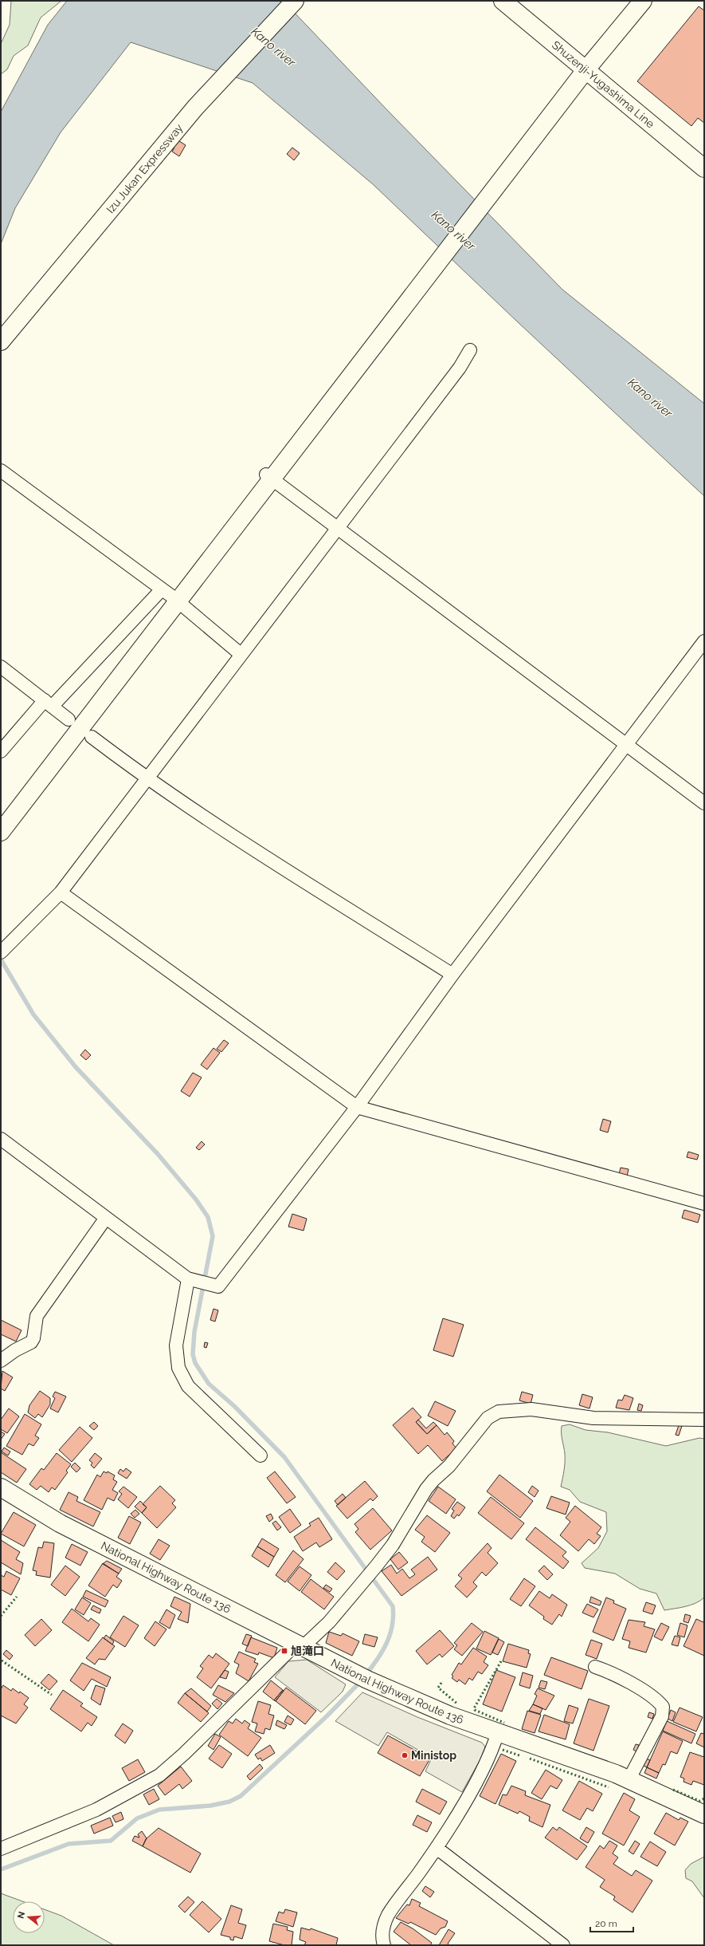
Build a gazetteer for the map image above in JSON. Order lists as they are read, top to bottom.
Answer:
{
  "streets": {
    "main road": ["Shuzenji-Yugashima Line", "Izu Jukan Expressway", "National Highway Route 136"]
  },
  "water": ["Kano river"],
  "places": {
    "transit": ["旭滝口"],
    "other": ["Ministop"]
  },
  "scale_bar": "20 m",
  "north": "left"
}
